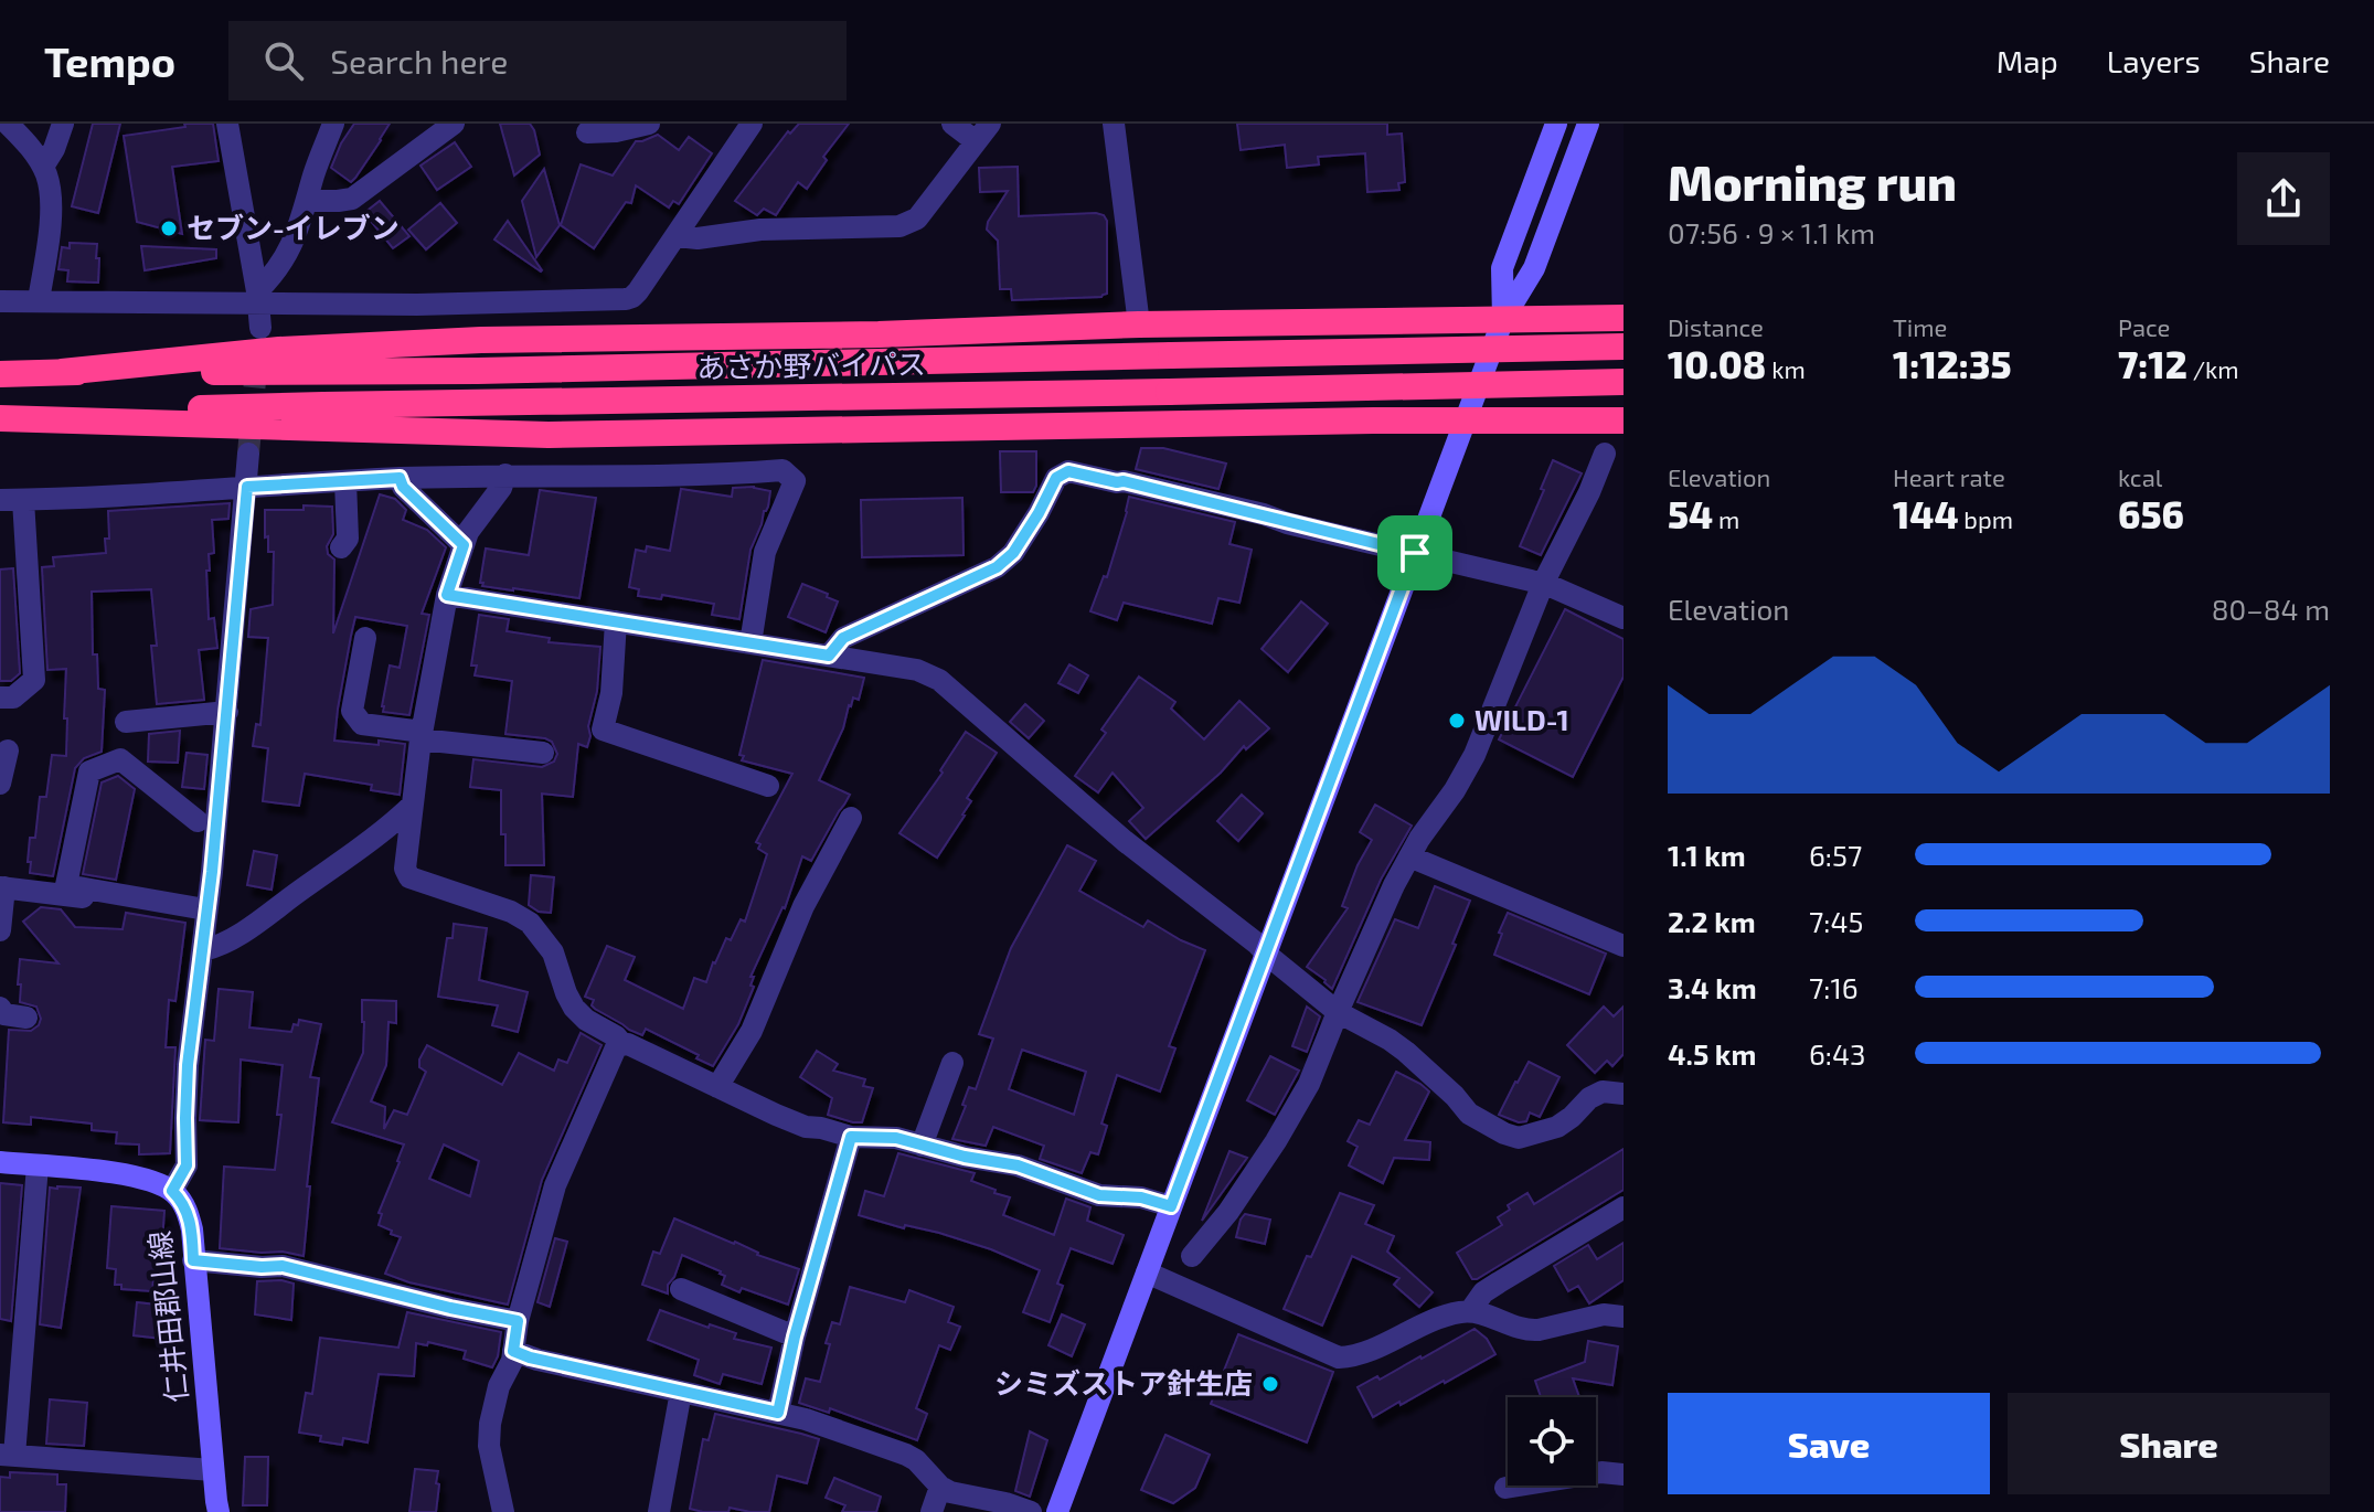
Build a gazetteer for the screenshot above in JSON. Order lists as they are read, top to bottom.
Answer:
{
  "streets": {
    "highway": ["あさか野バイパス"],
    "street": ["仁井田郡山線"]
  },
  "places": ["セブン-イレブン", "WILD-1", "シミズストア針生店"],
  "page": {
    "header": "Tempo",
    "search": "Search here",
    "nav": ["Map", "Layers", "Share"],
    "heading": ["Morning run", "07:56 · 9 × 1.1 km"],
    "stats": [
      ["Distance", "10.08 km"],
      ["Time", "1:12:35"],
      ["Pace", "7:12 /km"],
      ["Elevation", "54 m"],
      ["Heart rate", "144 bpm"],
      ["kcal", "656"]
    ],
    "chart": ["Elevation", "80–84 m"],
    "list": [
      {
        "name": "1.1 km",
        "note": "6:57"
      },
      {
        "name": "2.2 km",
        "note": "7:45"
      },
      {
        "name": "3.4 km",
        "note": "7:16"
      },
      {
        "name": "4.5 km",
        "note": "6:43"
      }
    ],
    "buttons": ["Save", "Share"]
  }
}
